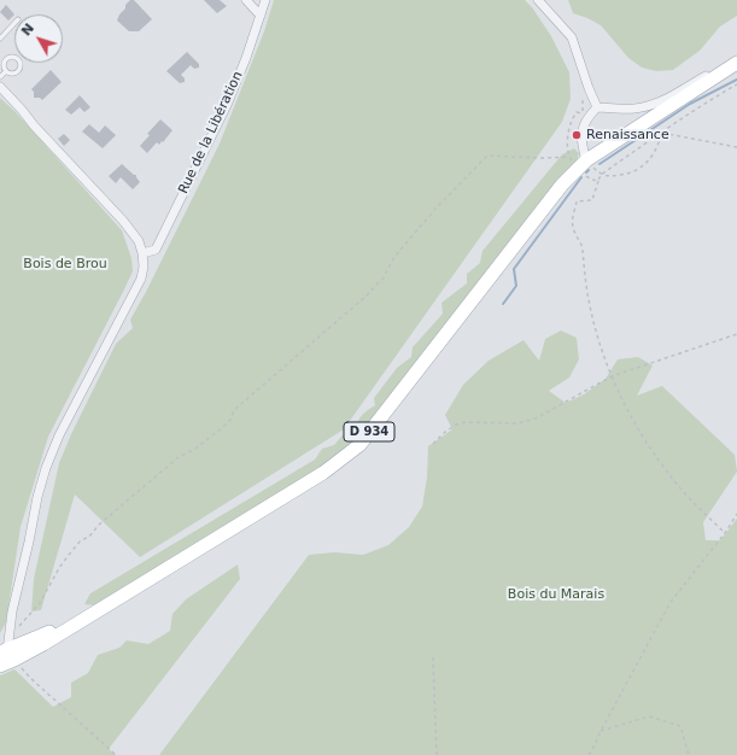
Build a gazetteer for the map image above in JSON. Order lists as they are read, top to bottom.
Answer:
{
  "streets": {
    "main road": ["D 934"],
    "street": ["Rue de la Libération"]
  },
  "parks": ["Bois de Brou", "Bois du Marais"],
  "places": ["Renaissance"],
  "north": "top left"
}
